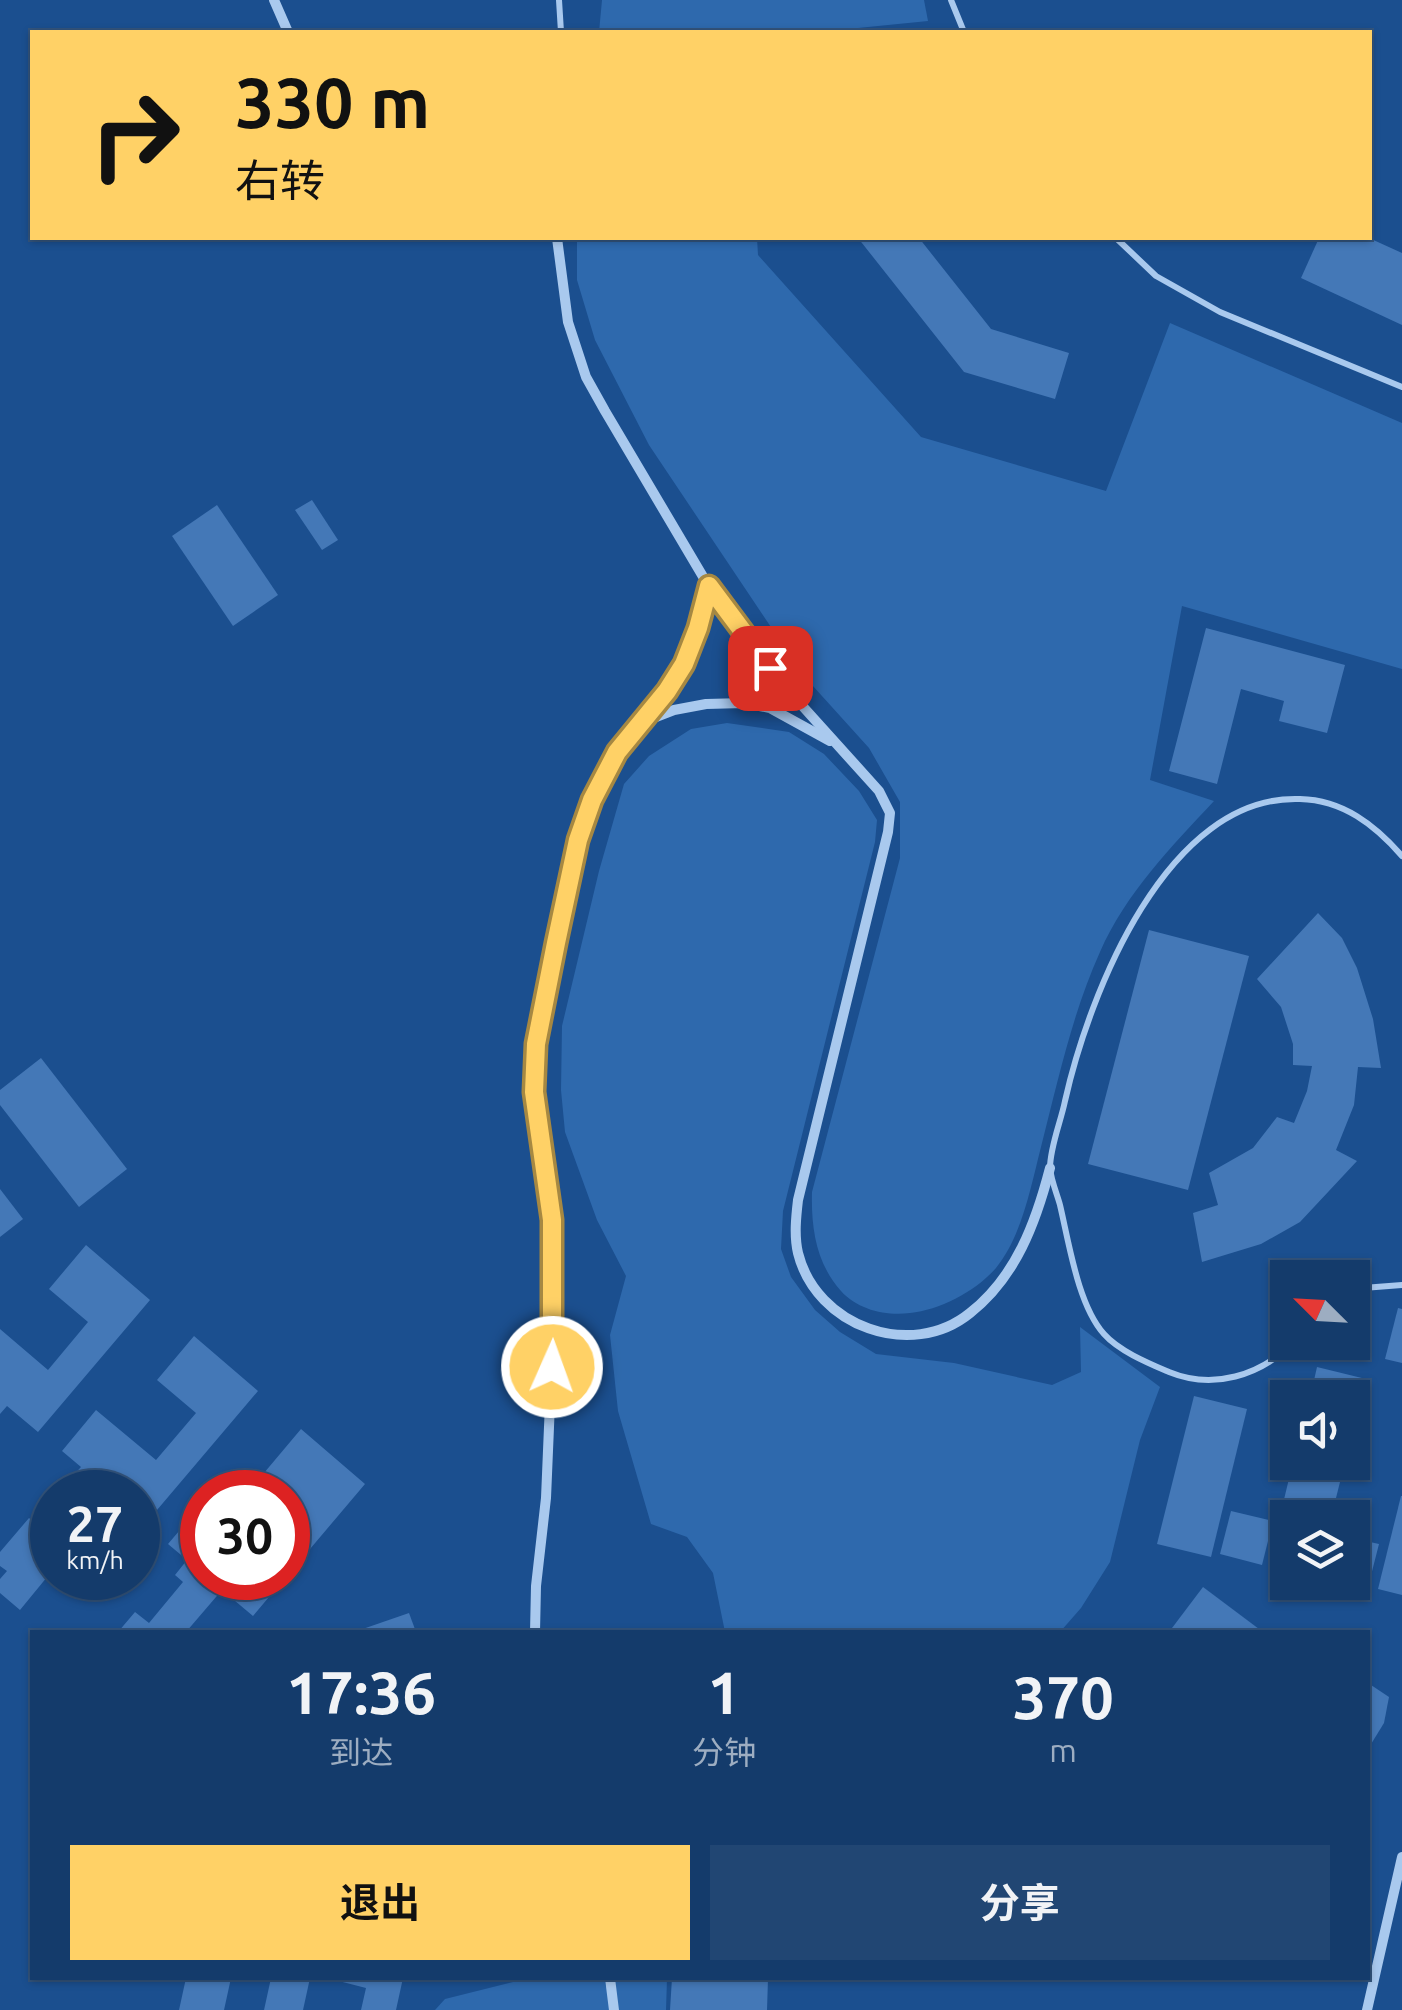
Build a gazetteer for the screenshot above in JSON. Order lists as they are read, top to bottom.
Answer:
{
  "north": "top left",
  "page": {
    "turn": ["330 m", "右转"],
    "speed": "27 km/h",
    "limit": "30",
    "eta": [
      "17:36",
      "到达",
      "1",
      "分钟",
      "370",
      "m"
    ],
    "buttons": ["退出", "分享"]
  }
}
